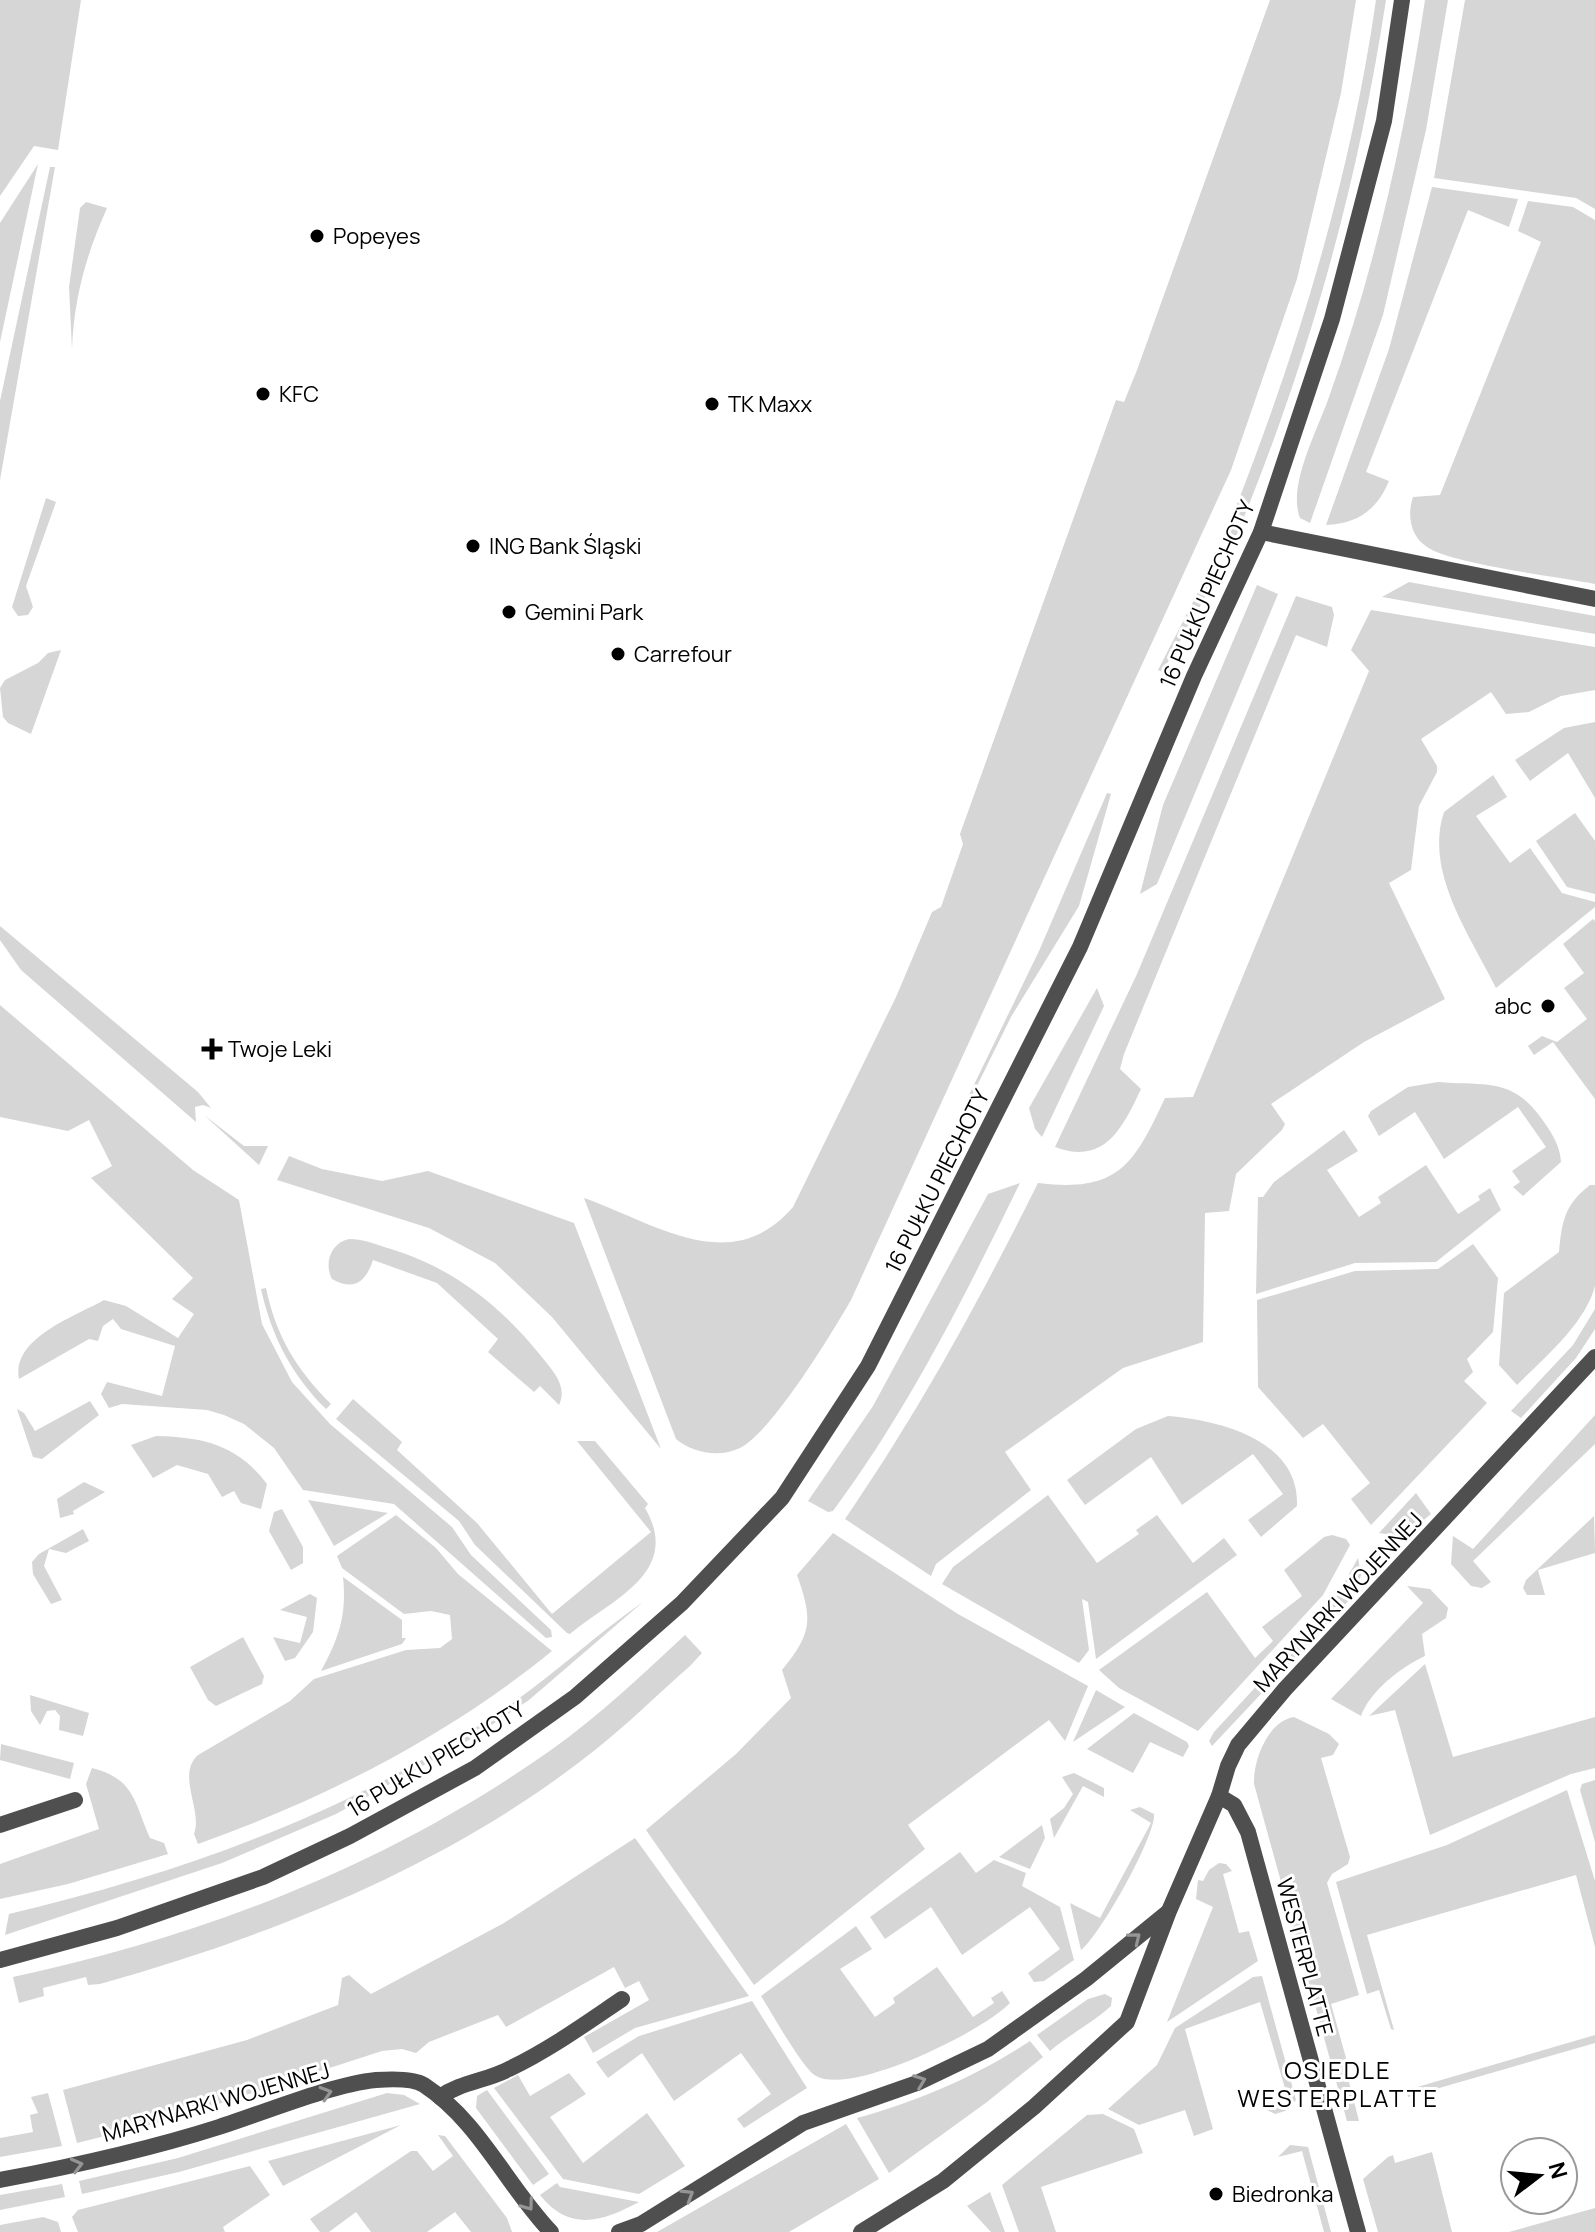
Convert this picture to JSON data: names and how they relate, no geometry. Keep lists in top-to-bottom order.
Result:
{
  "streets": {
    "street": ["16 PUŁKU PIECHOTY", "MARYNARKI WOJENNEJ", "WESTERPLATTE"]
  },
  "crossings": [
    ["MARYNARKI WOJENNEJ", "WESTERPLATTE"]
  ],
  "one_way": ["MARYNARKI WOJENNEJ"],
  "districts": ["OSIEDLE WESTERPLATTE"],
  "places": {
    "other": [
      "Popeyes",
      "KFC",
      "TK Maxx",
      "ING Bank Śląski",
      "Gemini Park",
      "Carrefour",
      "abc",
      "Biedronka"
    ],
    "health": ["Twoje Leki"]
  },
  "north": "right"
}
